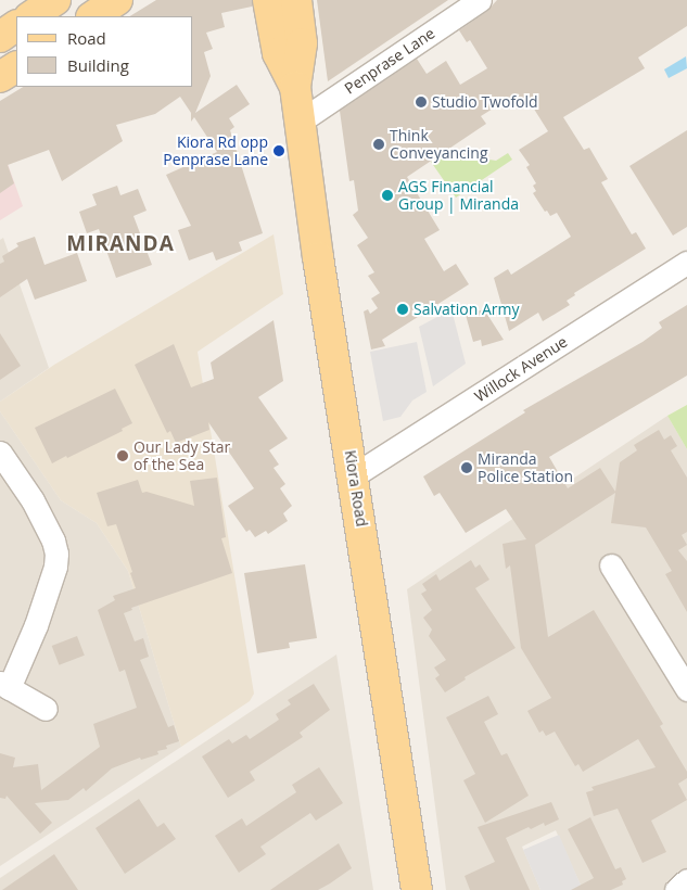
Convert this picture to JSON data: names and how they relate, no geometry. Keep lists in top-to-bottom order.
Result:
{
  "streets": {
    "main road": ["Kiora Road"],
    "street": ["Penprase Lane", "Willock Avenue"]
  },
  "crossings": [
    ["Penprase Lane", "Kiora Road"],
    ["Willock Avenue", "Kiora Road"]
  ],
  "districts": ["MIRANDA"],
  "places": [
    "Studio Twofold",
    "Think Conveyancing",
    "Kiora Rd opp Penprase Lane",
    "AGS Financial Group | Miranda",
    "Salvation Army",
    "Our Lady Star of the Sea",
    "Miranda Police Station"
  ],
  "legend": ["Road", "Building"]
}
